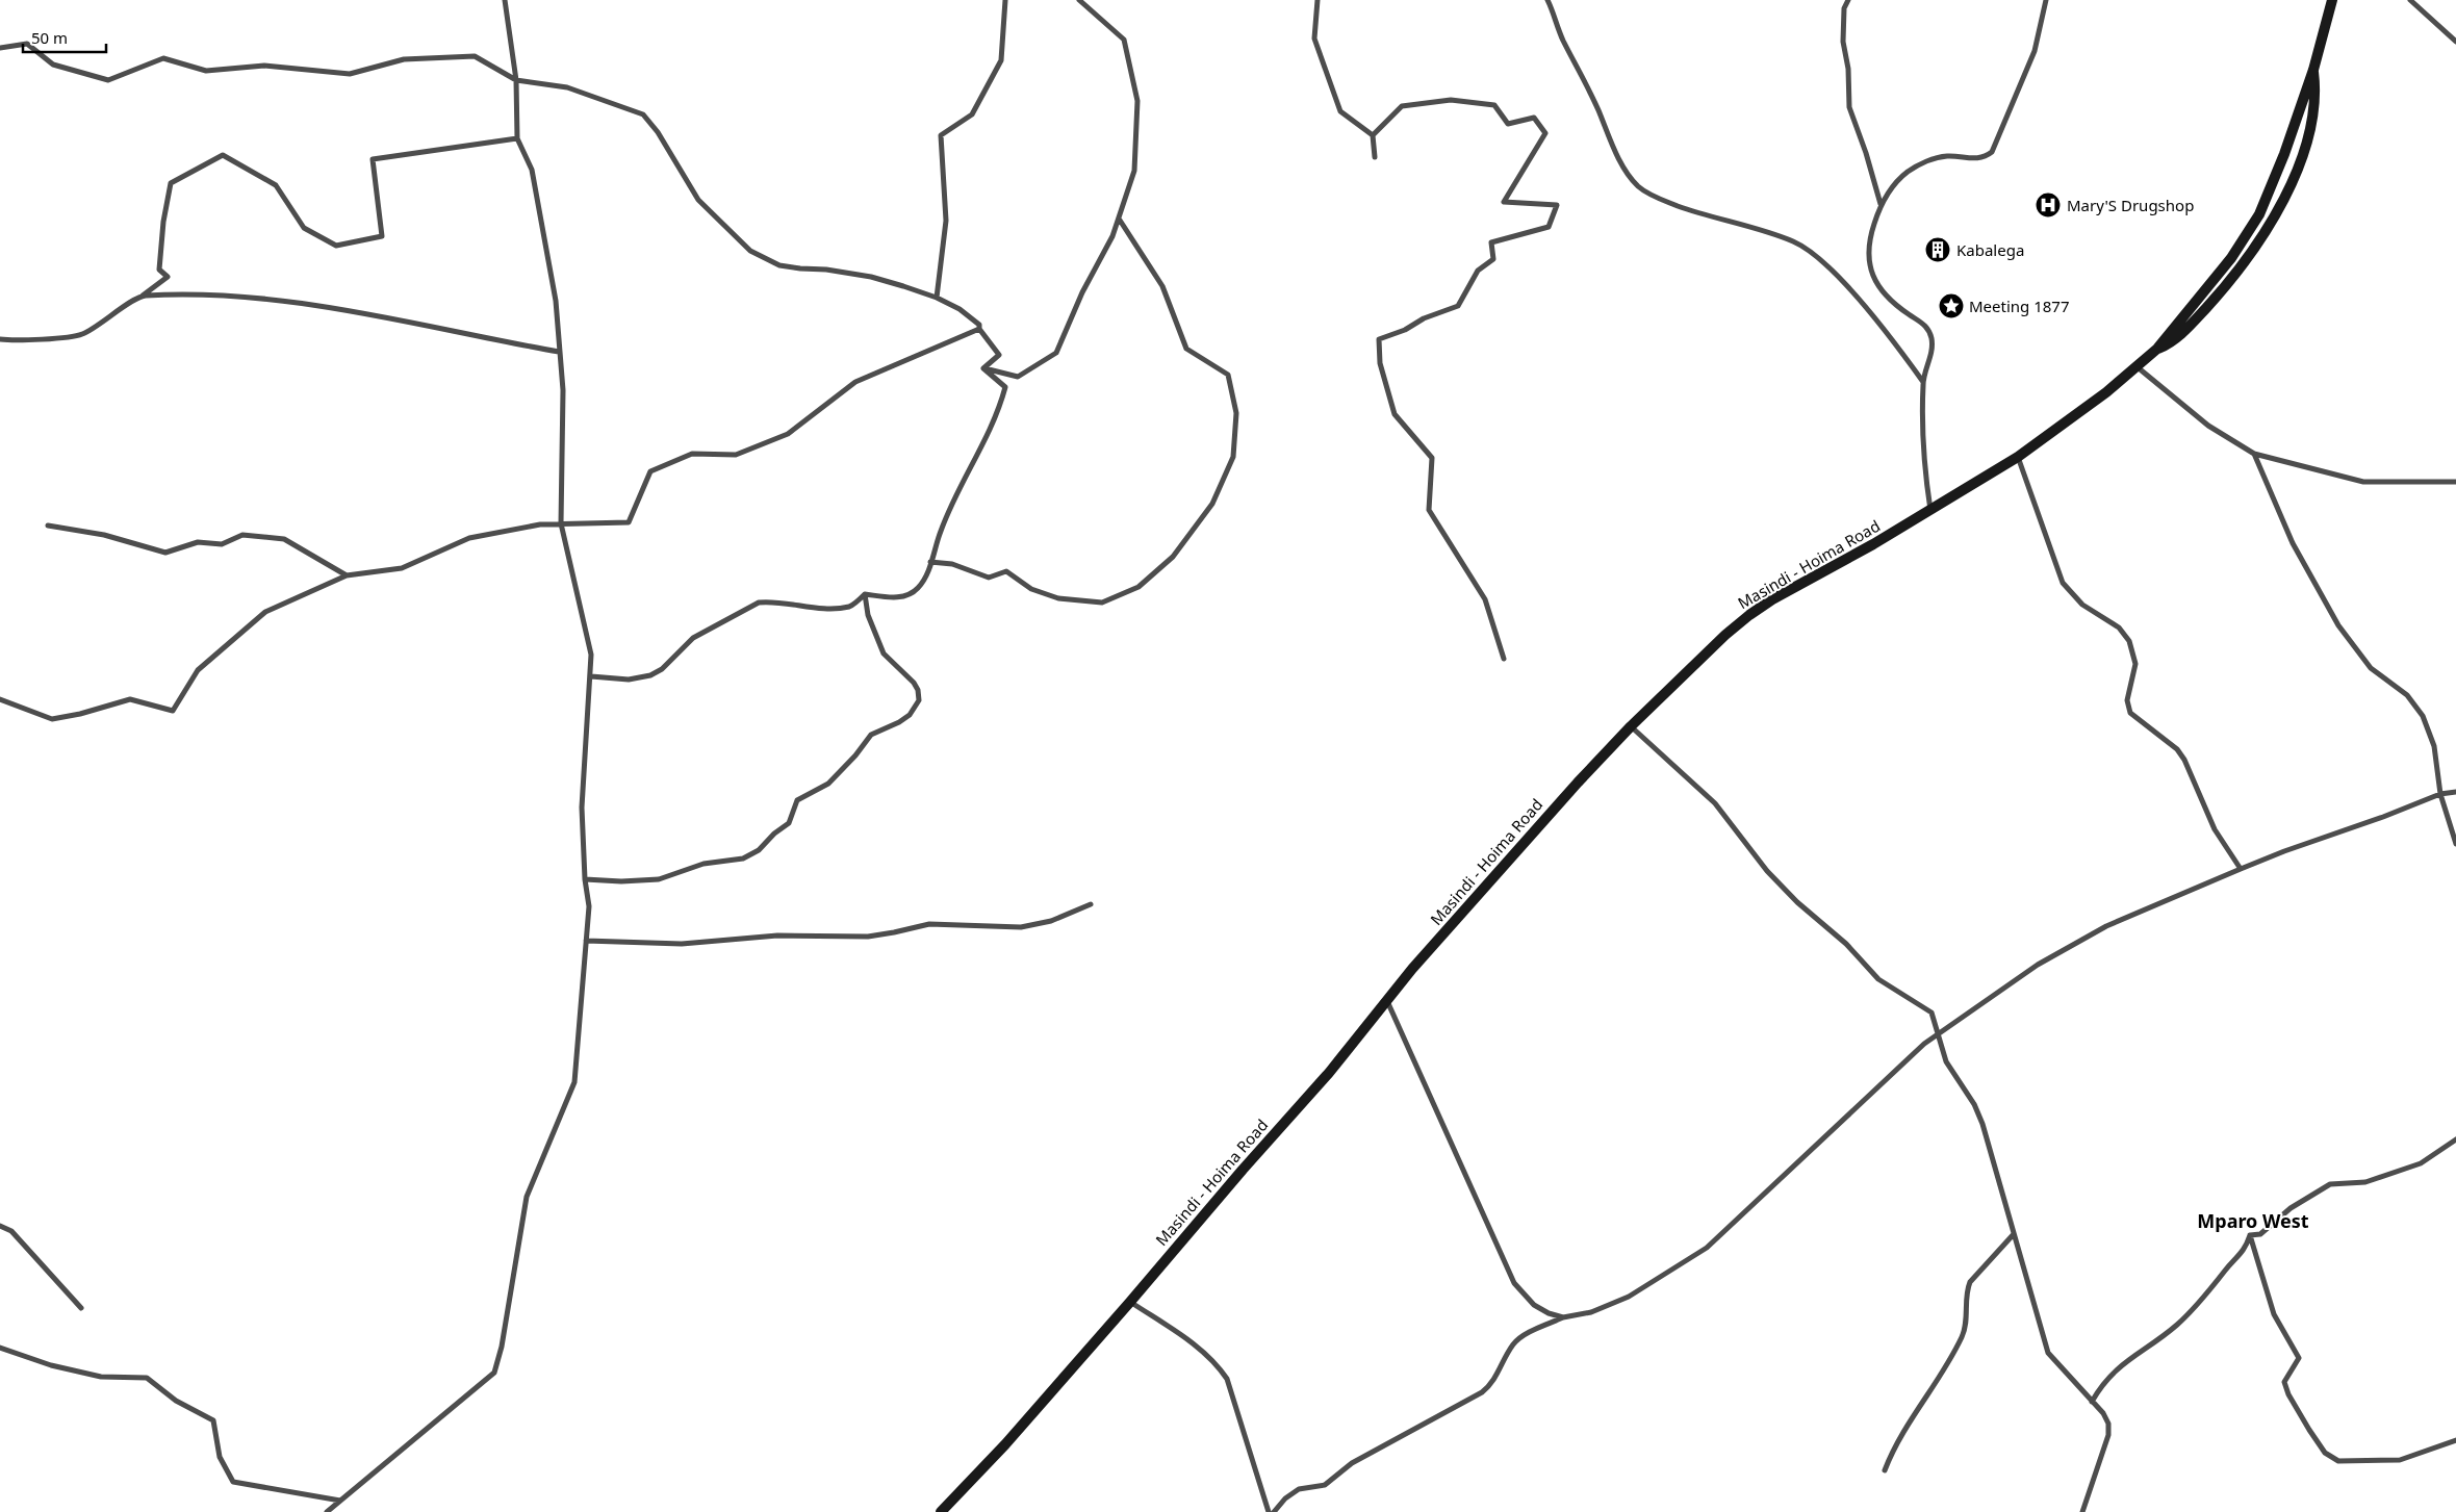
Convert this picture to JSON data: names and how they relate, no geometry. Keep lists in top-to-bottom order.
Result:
{
  "streets": {
    "main road": ["Masindi - Hoima Road"]
  },
  "districts": ["Mparo West"],
  "places": {
    "hospital": ["Mary'S Drugshop"],
    "building": ["Kabalega"],
    "place": ["Meeting 1877"]
  },
  "scale_bar": "50 m"
}
